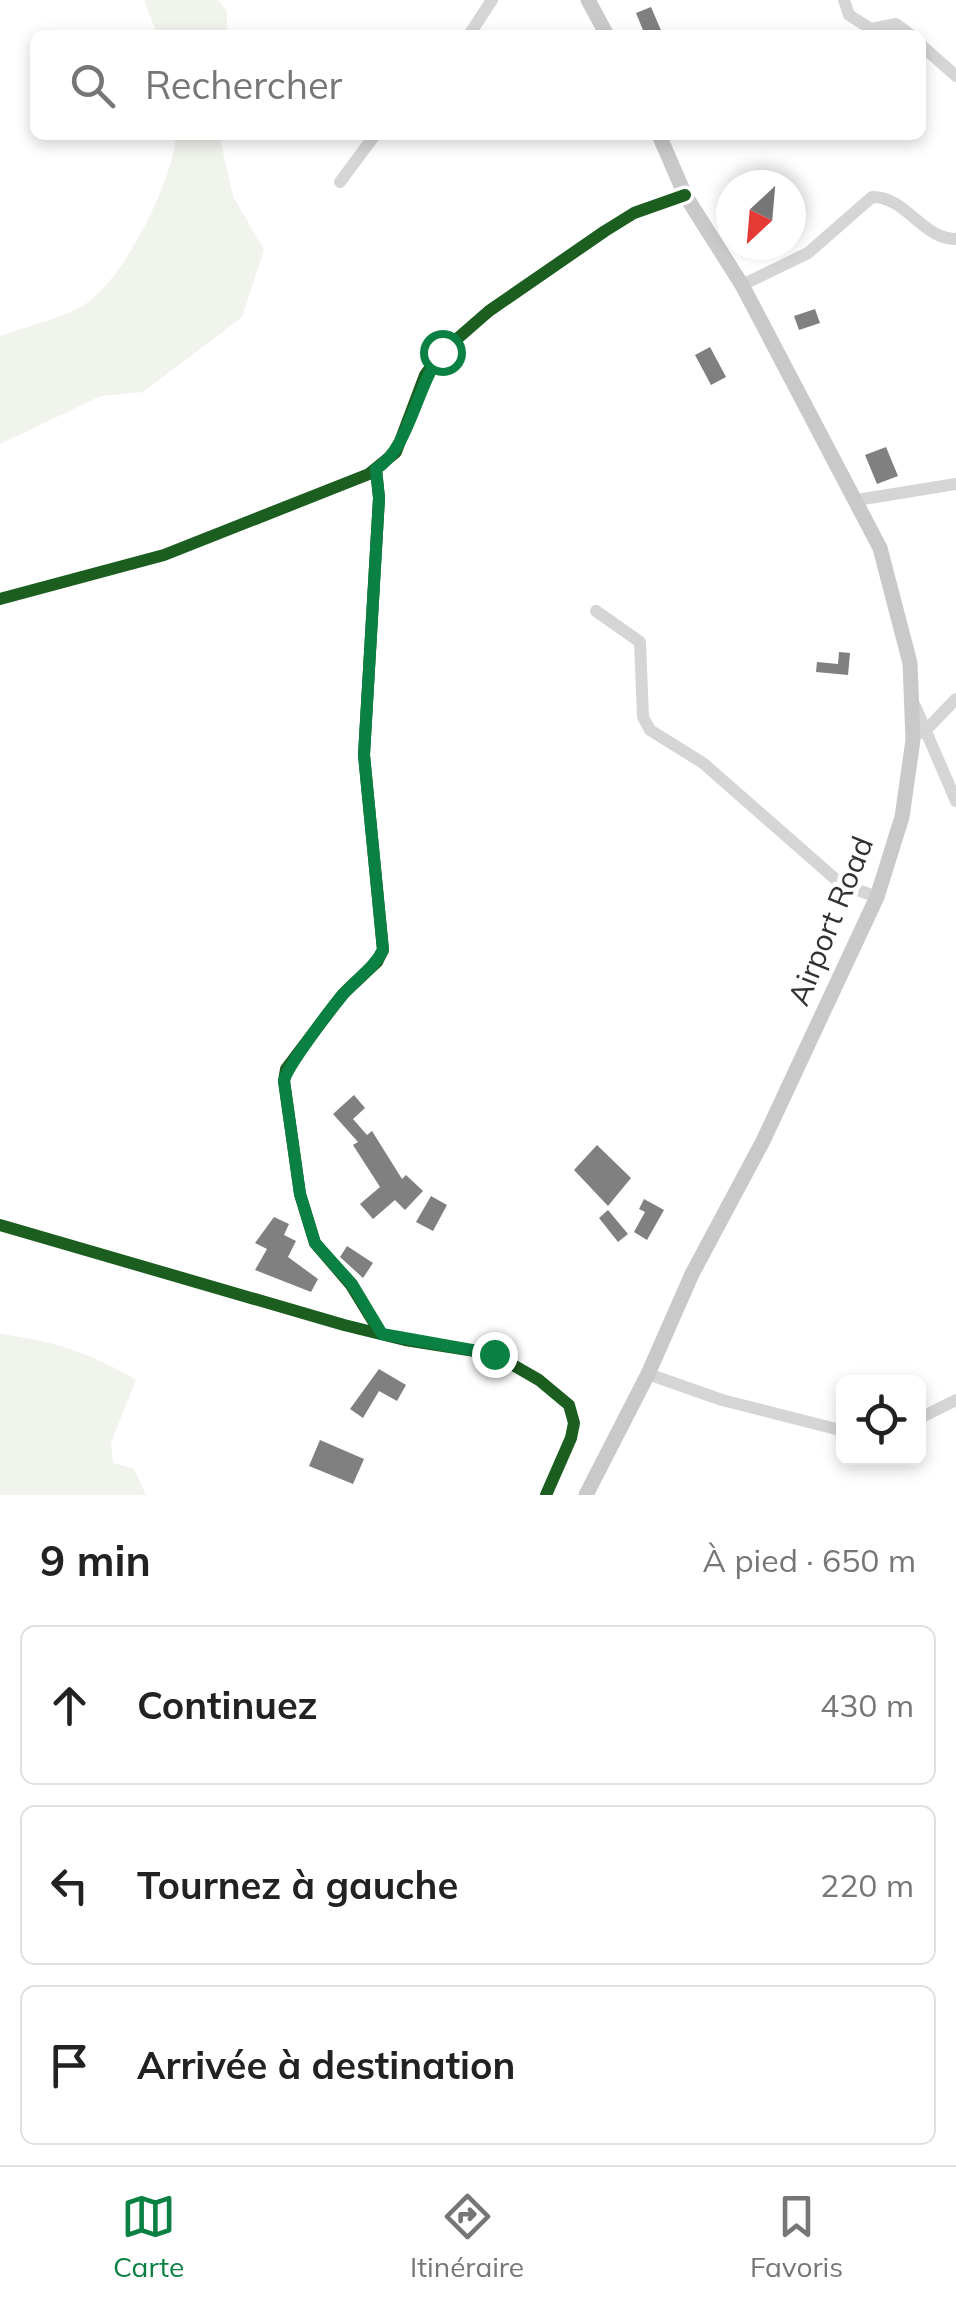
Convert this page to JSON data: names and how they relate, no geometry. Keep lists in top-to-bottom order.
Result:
{
  "streets": {
    "main road": ["Airport Road"]
  },
  "north": "bottom left",
  "page": {
    "search": "Rechercher",
    "heading": ["9 min", "À pied · 650 m"],
    "list": [
      ["Continuez", "430 m"],
      ["Tournez à gauche", "220 m"],
      "Arrivée à destination"
    ],
    "nav": ["Carte", "Itinéraire", "Favoris"]
  }
}
